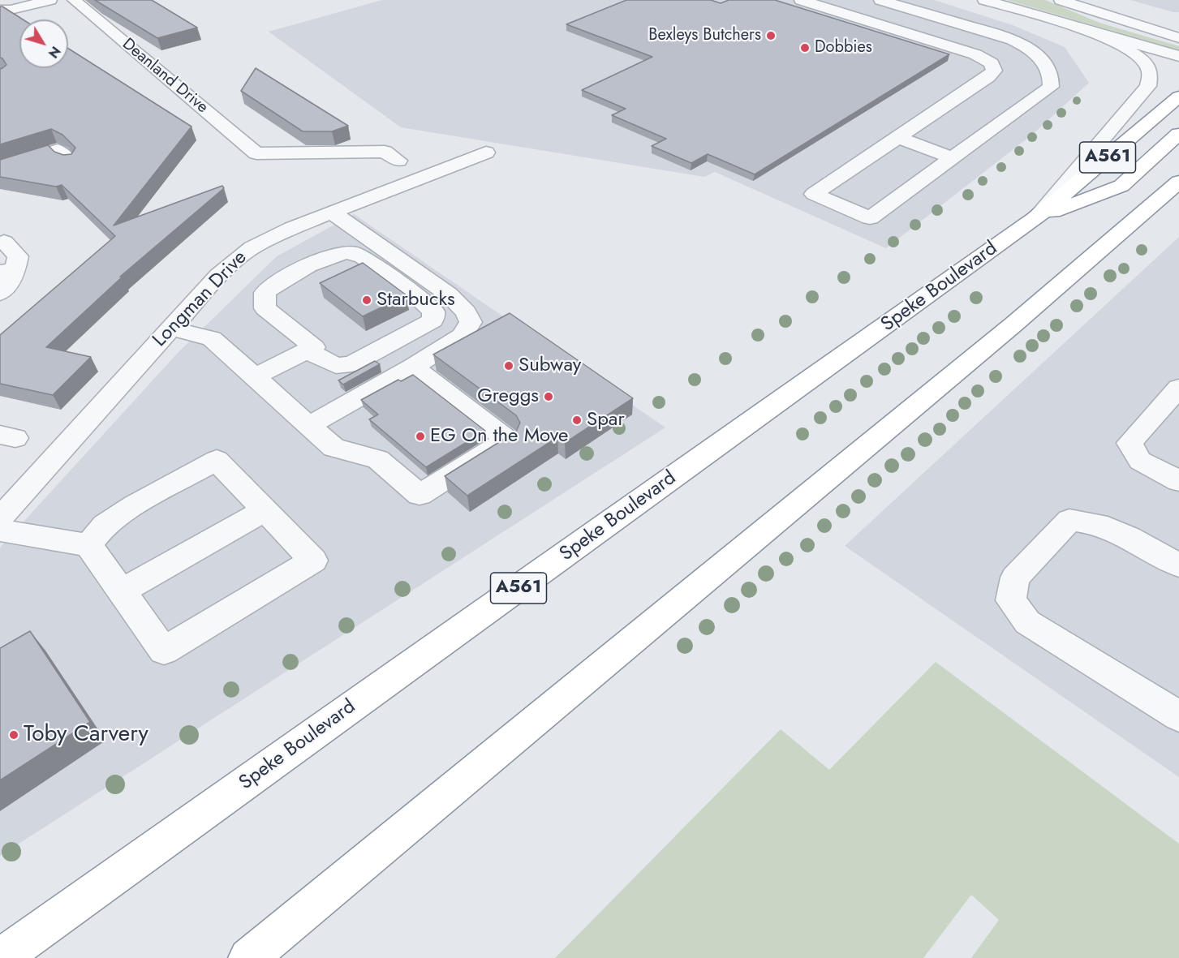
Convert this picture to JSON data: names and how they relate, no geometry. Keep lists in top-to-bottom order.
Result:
{
  "streets": {
    "highway": ["A561", "Speke Boulevard"],
    "street": ["Deanland Drive", "Longman Drive"]
  },
  "places": [
    "Bexleys Butchers",
    "Dobbies",
    "Starbucks",
    "Subway",
    "Greggs",
    "Spar",
    "EG On the Move",
    "Toby Carvery"
  ],
  "north": "bottom right"
}
